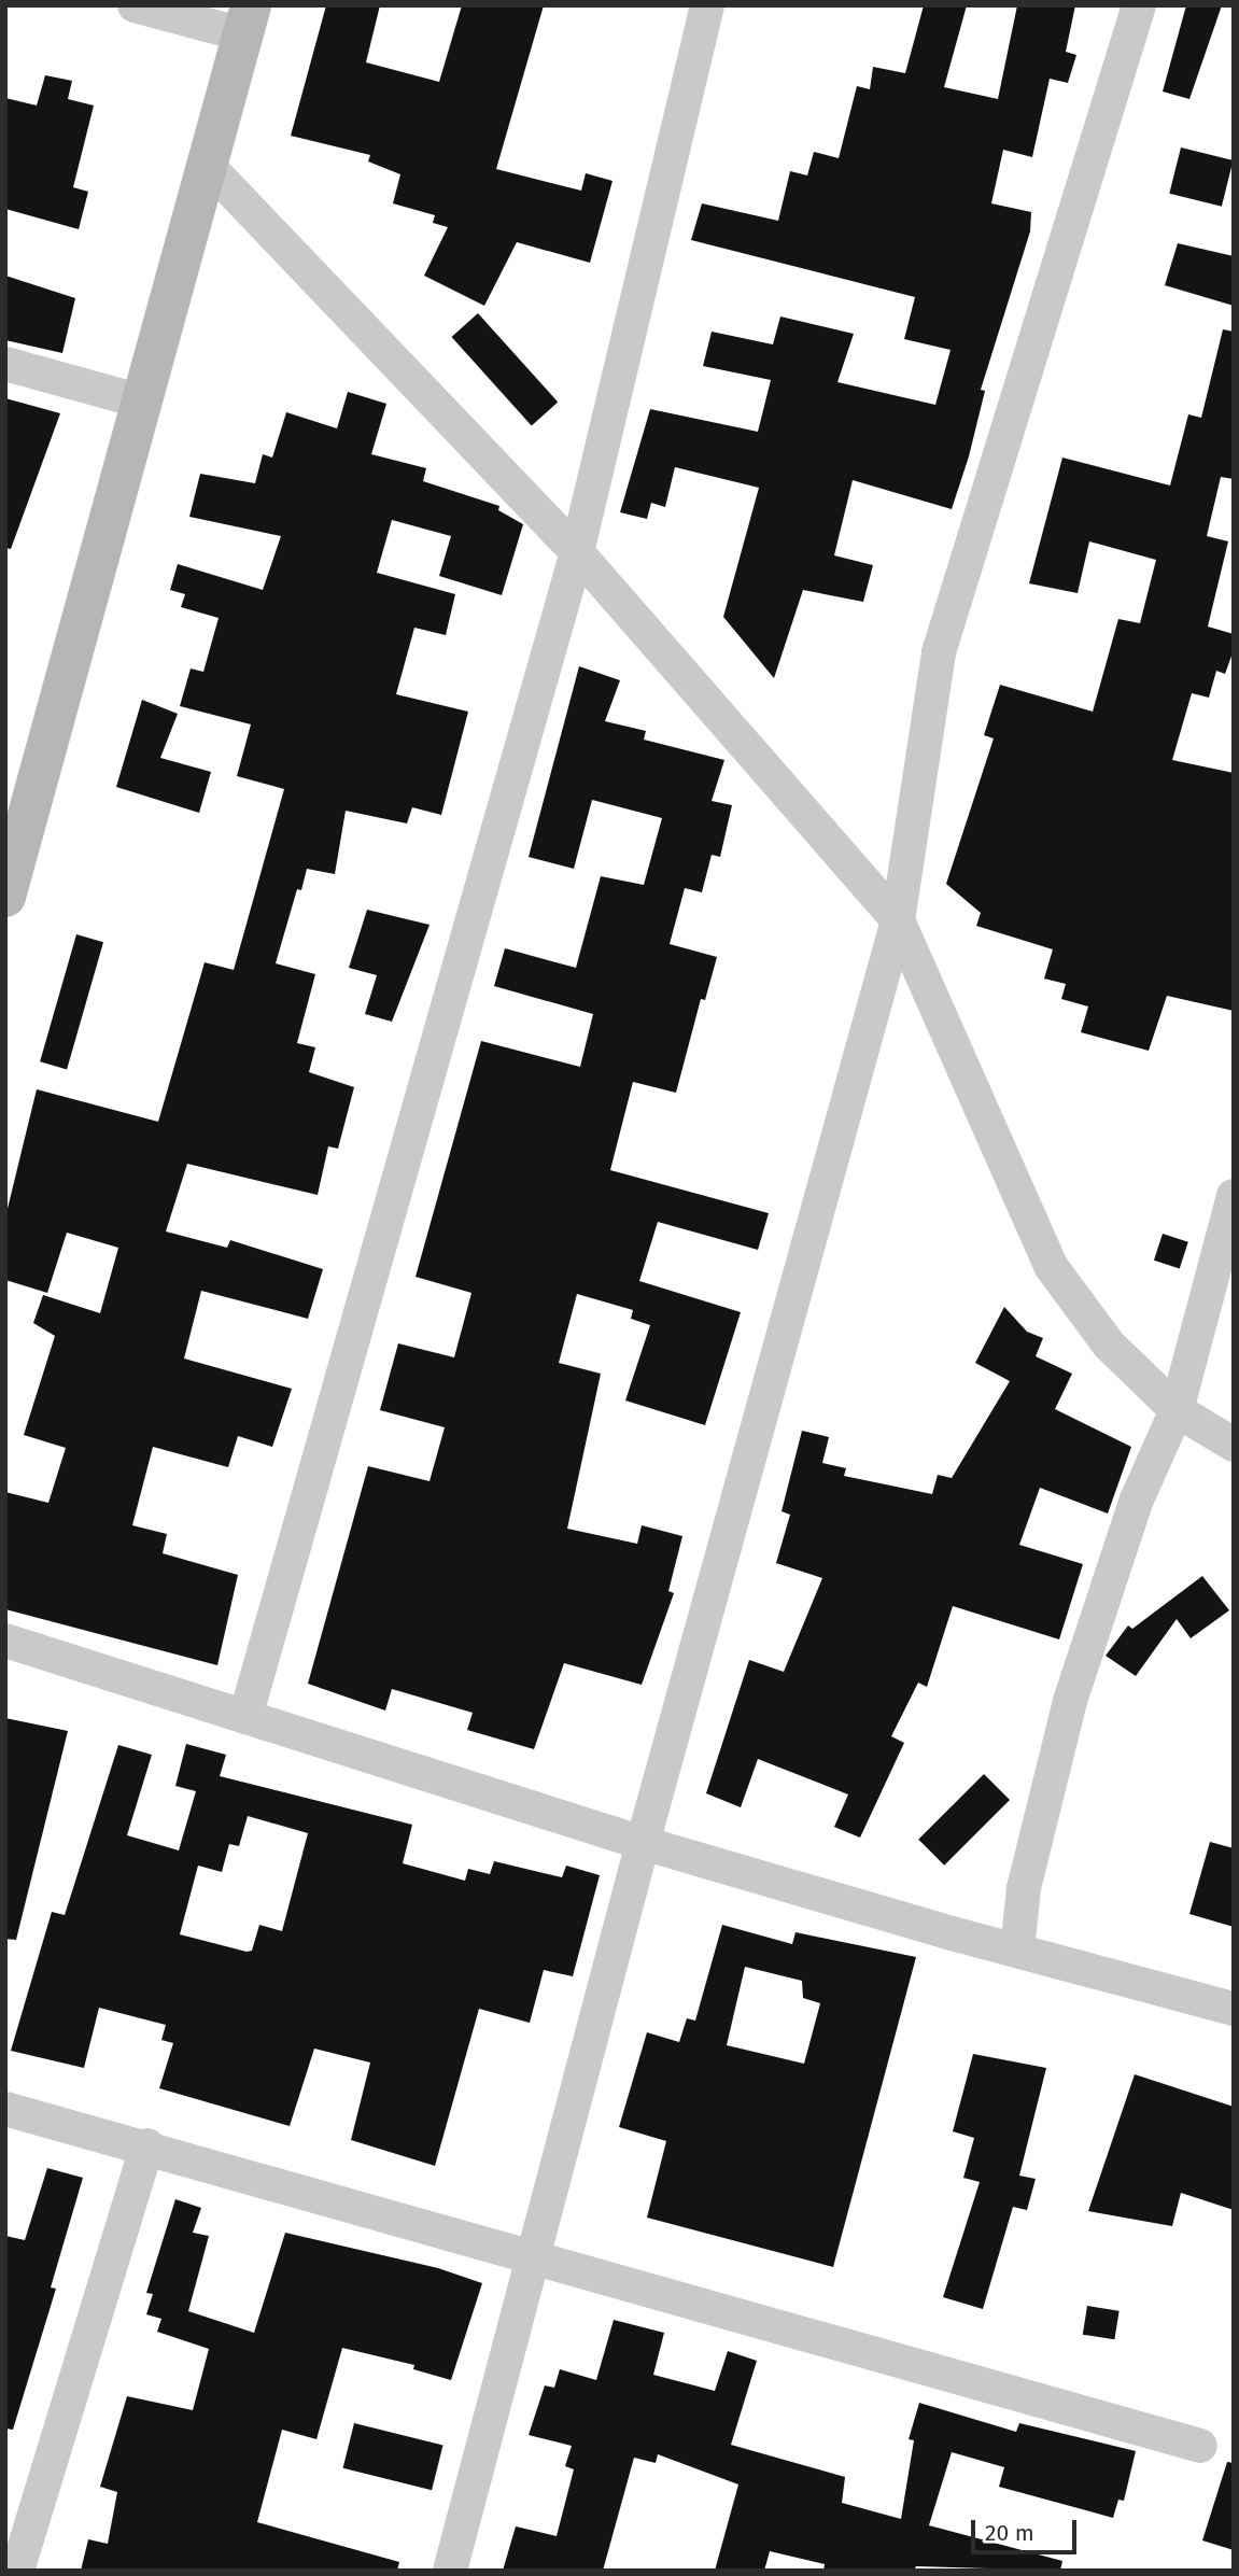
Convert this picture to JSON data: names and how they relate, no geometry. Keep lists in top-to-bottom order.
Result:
{
  "scale_bar": "20 m"
}
